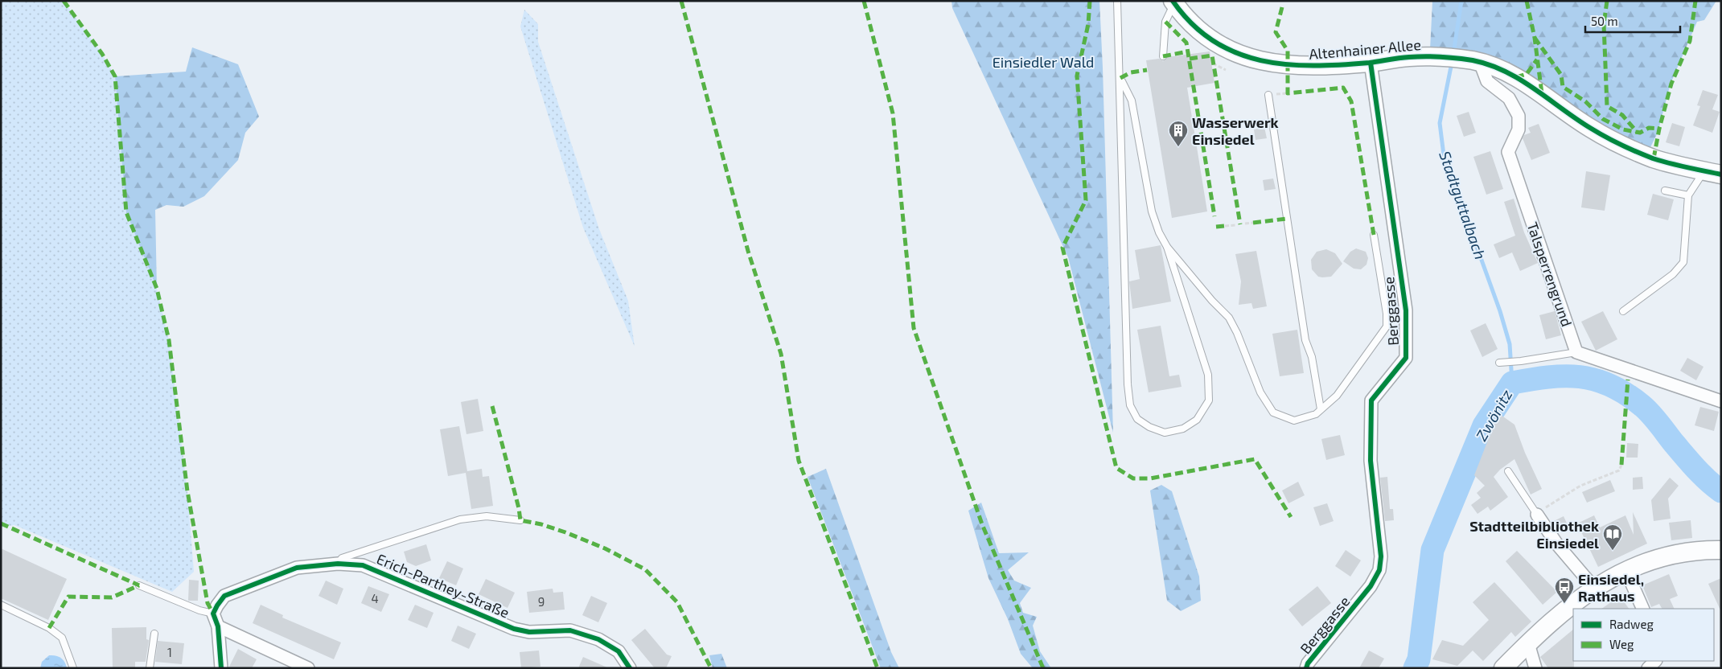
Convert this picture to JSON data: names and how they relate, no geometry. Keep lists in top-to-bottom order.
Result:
{
  "streets": {
    "street": [
      "Altenhainer Allee",
      "Talsperrengrund",
      "Berggasse",
      "Erich-Parthey-Straße"
    ]
  },
  "crossings": [
    ["Altenhainer Allee", "Talsperrengrund"],
    ["Altenhainer Allee", "Berggasse"]
  ],
  "water": ["Stadtguttalbach", "Zwönitz"],
  "parks": ["Einsiedler Wald"],
  "places": {
    "building": ["Wasserwerk Einsiedel"],
    "library": ["Stadtteilbibliothek Einsiedel"],
    "bus stop": ["Einsiedel, Rathaus"]
  },
  "house_numbers": ["4", "9", "1"],
  "legend": ["Radweg", "Weg"],
  "scale_bar": "50 m"
}
